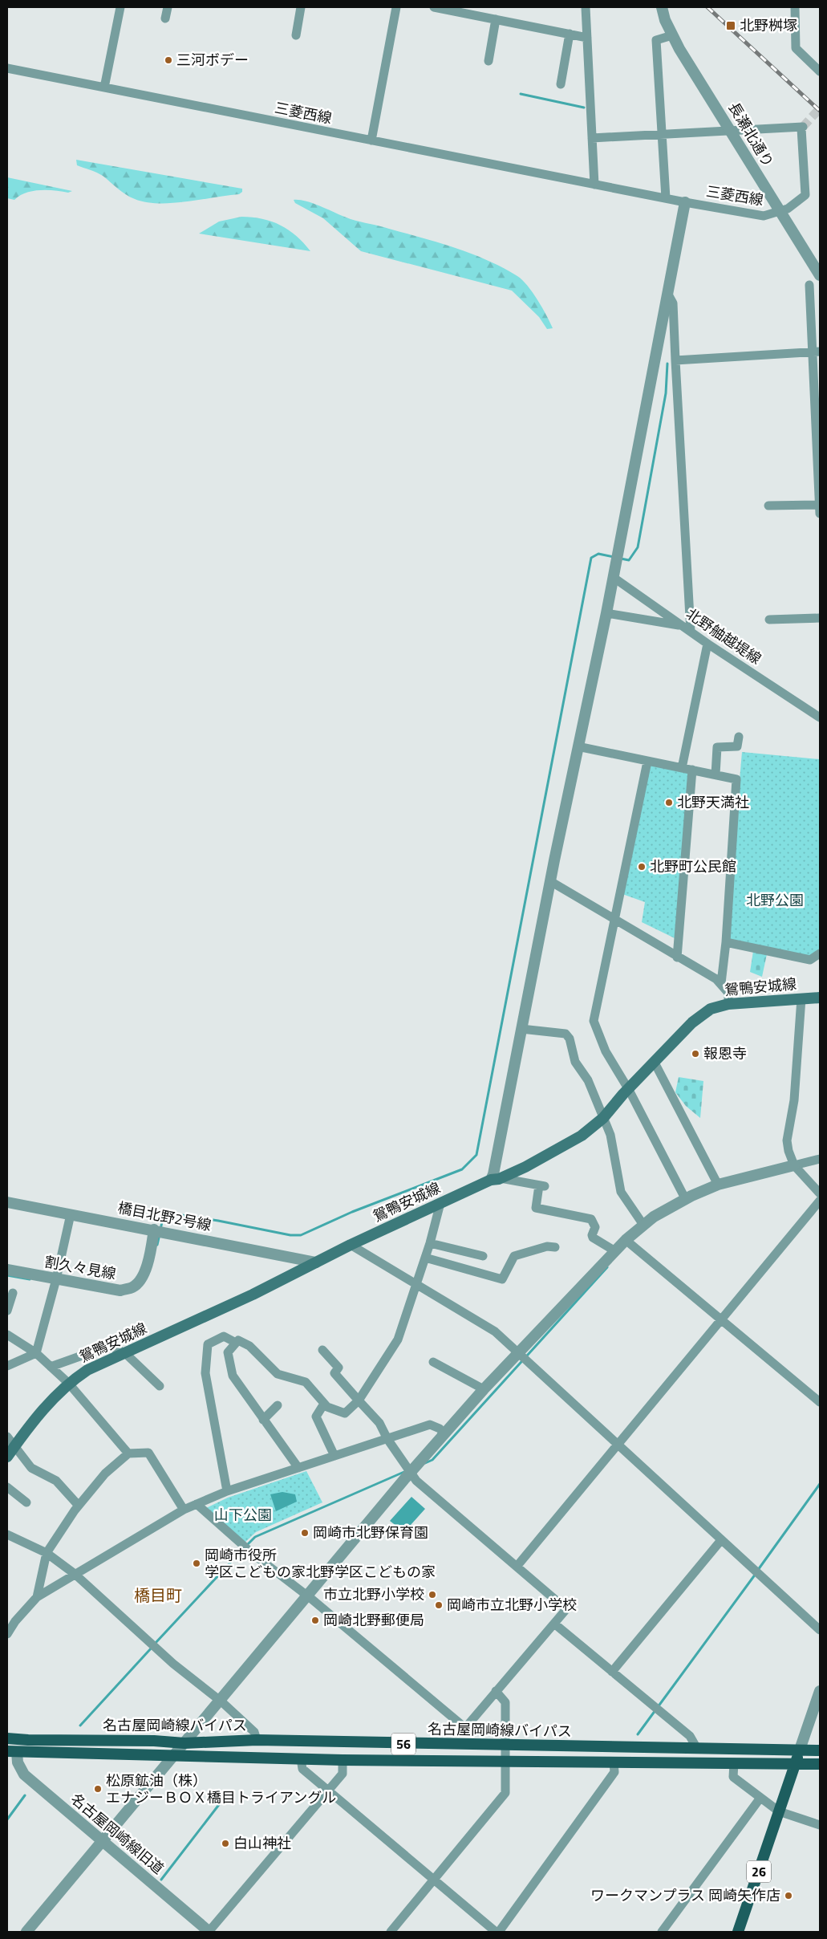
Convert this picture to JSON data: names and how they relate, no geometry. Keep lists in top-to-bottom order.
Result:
{
  "streets": {
    "main road": [
      "鴛鴨安城線",
      "名古屋岡崎線バイパス",
      "56",
      "26"
    ],
    "street": [
      "三菱西線",
      "長瀬北通り",
      "北野舳越堤線",
      "橋目北野2号線",
      "割久々見線",
      "名古屋岡崎線旧道"
    ]
  },
  "crossings": [
    ["三菱西線", "長瀬北通り"],
    ["鴛鴨安城線", "橋目北野2号線"],
    ["橋目北野2号線", "割久々見線"],
    ["名古屋岡崎線バイパス", "名古屋岡崎線旧道"],
    ["名古屋岡崎線バイパス", "26"]
  ],
  "districts": ["橋目町"],
  "parks": ["北野公園", "山下公園"],
  "places": {
    "transit": ["北野桝塚"],
    "other": [
      "三河ボデー",
      "北野天満社",
      "北野町公民館",
      "報恩寺",
      "岡崎市北野保育園",
      "岡崎市役所 学区こどもの家北野学区こどもの家",
      "市立北野小学校",
      "岡崎市立北野小学校",
      "岡崎北野郵便局",
      "松原鉱油（株） エナジーＢＯＸ橋目トライアングル",
      "白山神社",
      "ワークマンプラス 岡崎矢作店"
    ]
  }
}
